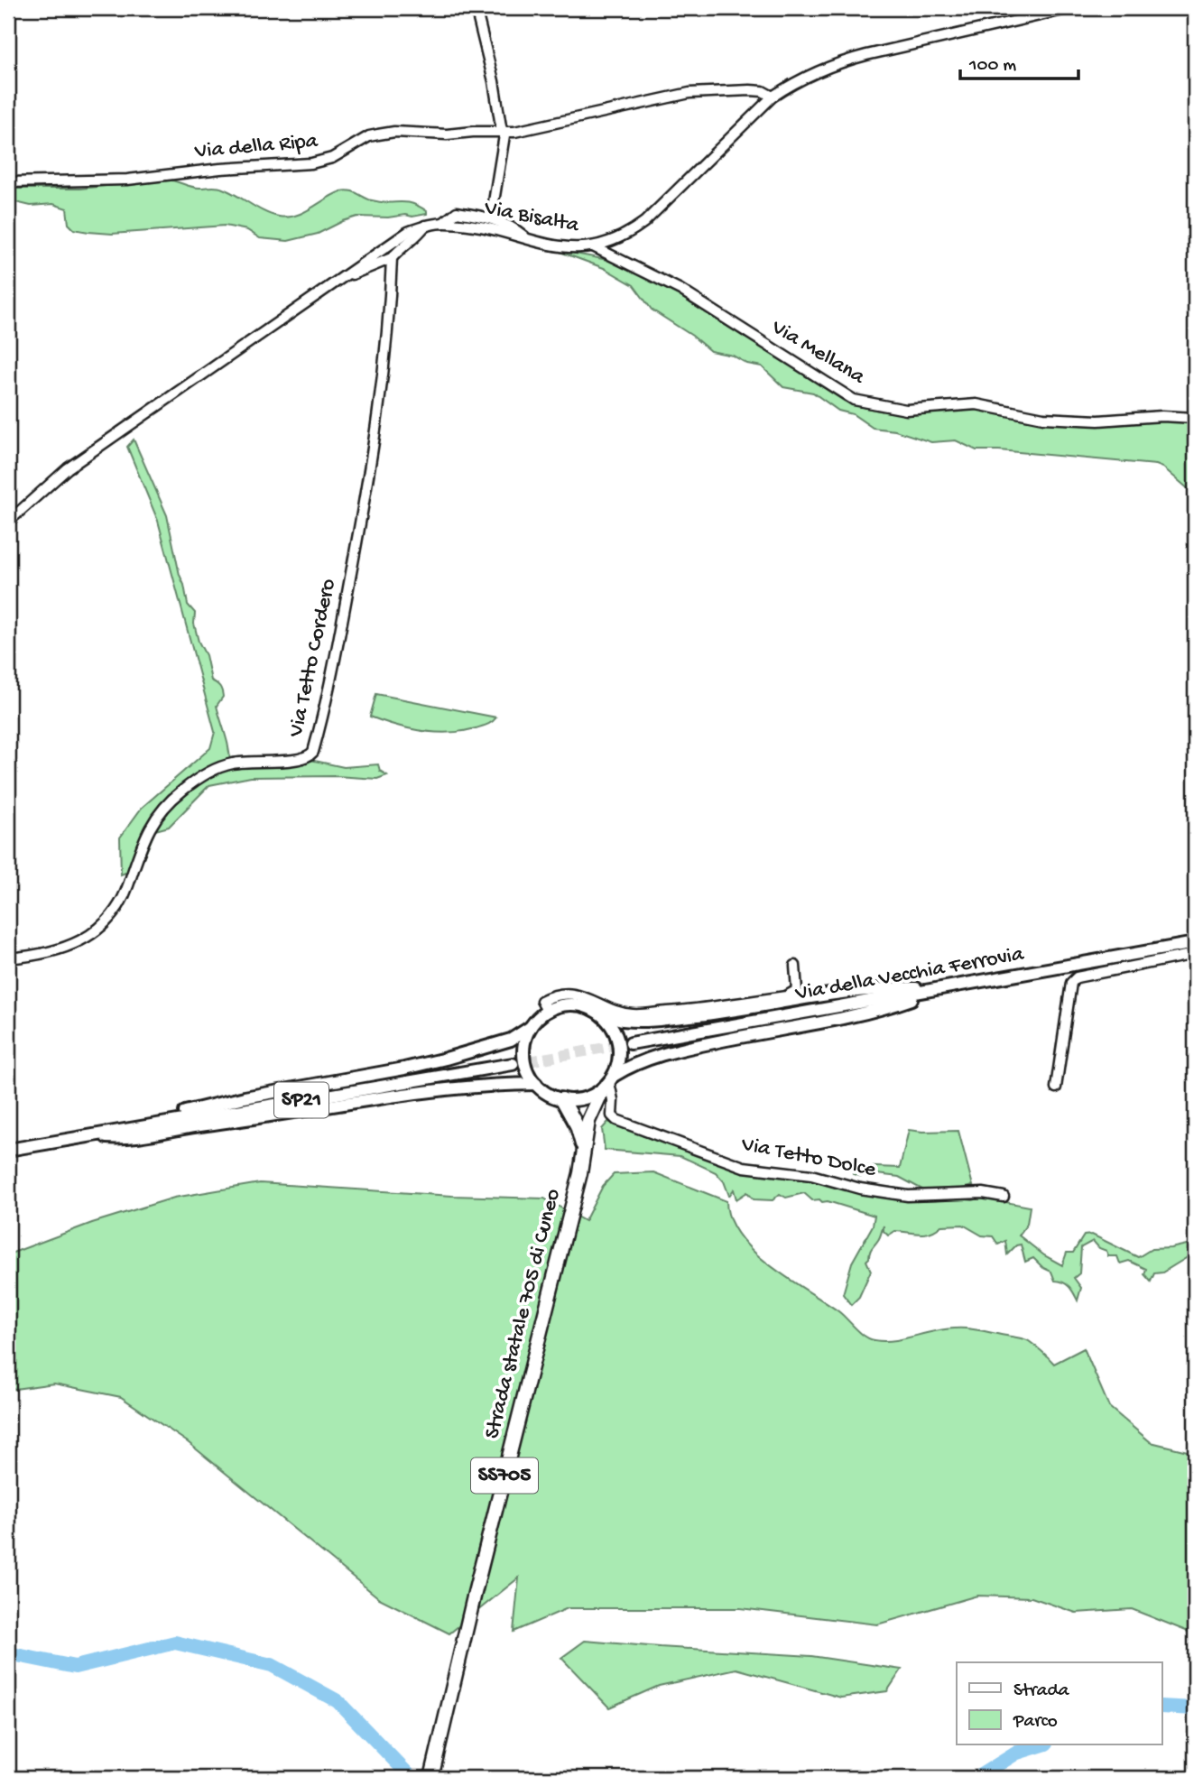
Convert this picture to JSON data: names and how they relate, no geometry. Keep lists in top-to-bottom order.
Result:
{
  "streets": {
    "highway": ["Strada statale 705 di Cuneo", "SS705"],
    "main road": ["Via della Vecchia Ferrovia", "SP21"],
    "street": [
      "Via della Ripa",
      "Via Bisalta",
      "Via Mellana",
      "Via Tetto Cordero",
      "Via Tetto Dolce"
    ]
  },
  "crossings": [
    ["Via della Ripa", "Via Bisalta"],
    ["Via Bisalta", "Via Mellana"],
    ["Via Tetto Dolce", "SS705"],
    ["Strada statale 705 di Cuneo", "SS705"]
  ],
  "legend": ["Strada", "Parco"],
  "scale_bar": "100 m"
}
